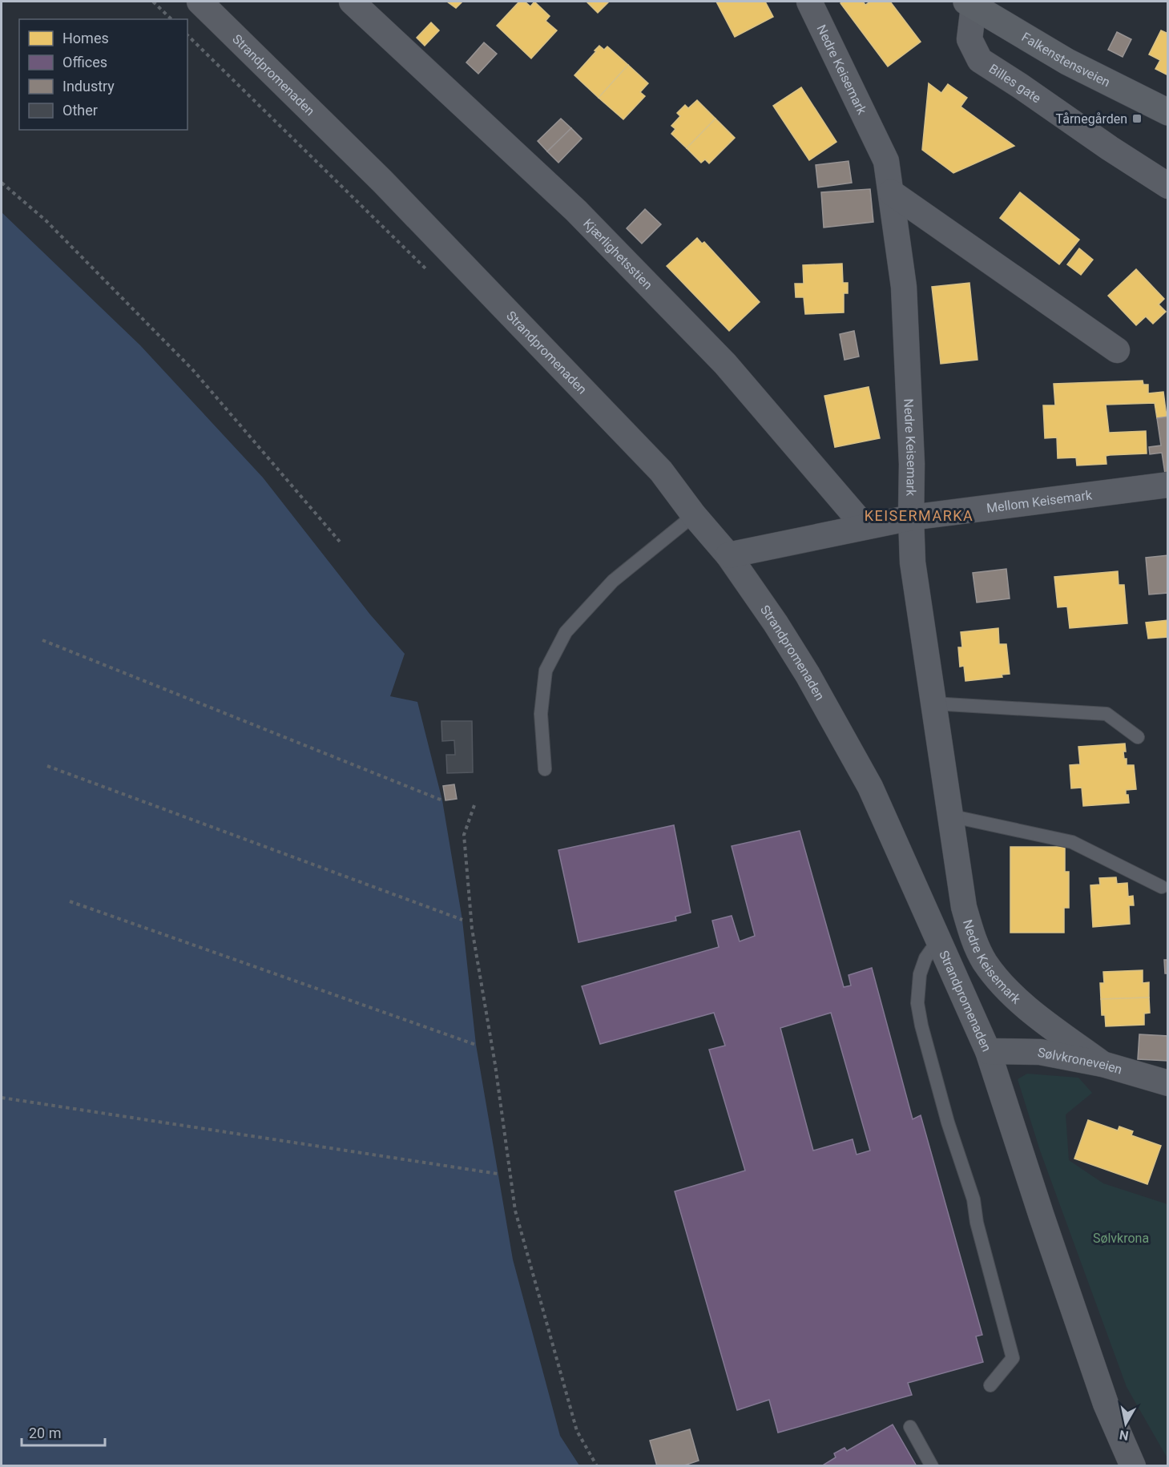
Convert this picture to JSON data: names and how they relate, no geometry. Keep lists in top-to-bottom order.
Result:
{
  "streets": {
    "main road": ["Falkenstensveien"],
    "street": [
      "Nedre Keisemark",
      "Strandpromenaden",
      "Billes gate",
      "Kjærlighetsstien",
      "Mellom Keisemark",
      "Sølvkroneveien"
    ]
  },
  "crossings": [
    ["Falkenstensveien", "Billes gate"],
    ["Nedre Keisemark", "Mellom Keisemark"],
    ["Nedre Keisemark", "Sølvkroneveien"],
    ["Strandpromenaden", "Mellom Keisemark"],
    ["Strandpromenaden", "Sølvkroneveien"],
    ["Kjærlighetsstien", "Mellom Keisemark"]
  ],
  "districts": ["KEISERMARKA"],
  "parks": ["Sølvkrona"],
  "places": {
    "transit": ["Tårnegården"]
  },
  "legend": [
    "Homes",
    "Offices",
    "Industry",
    "Other"
  ],
  "scale_bar": "20 m",
  "north": "bottom"
}
